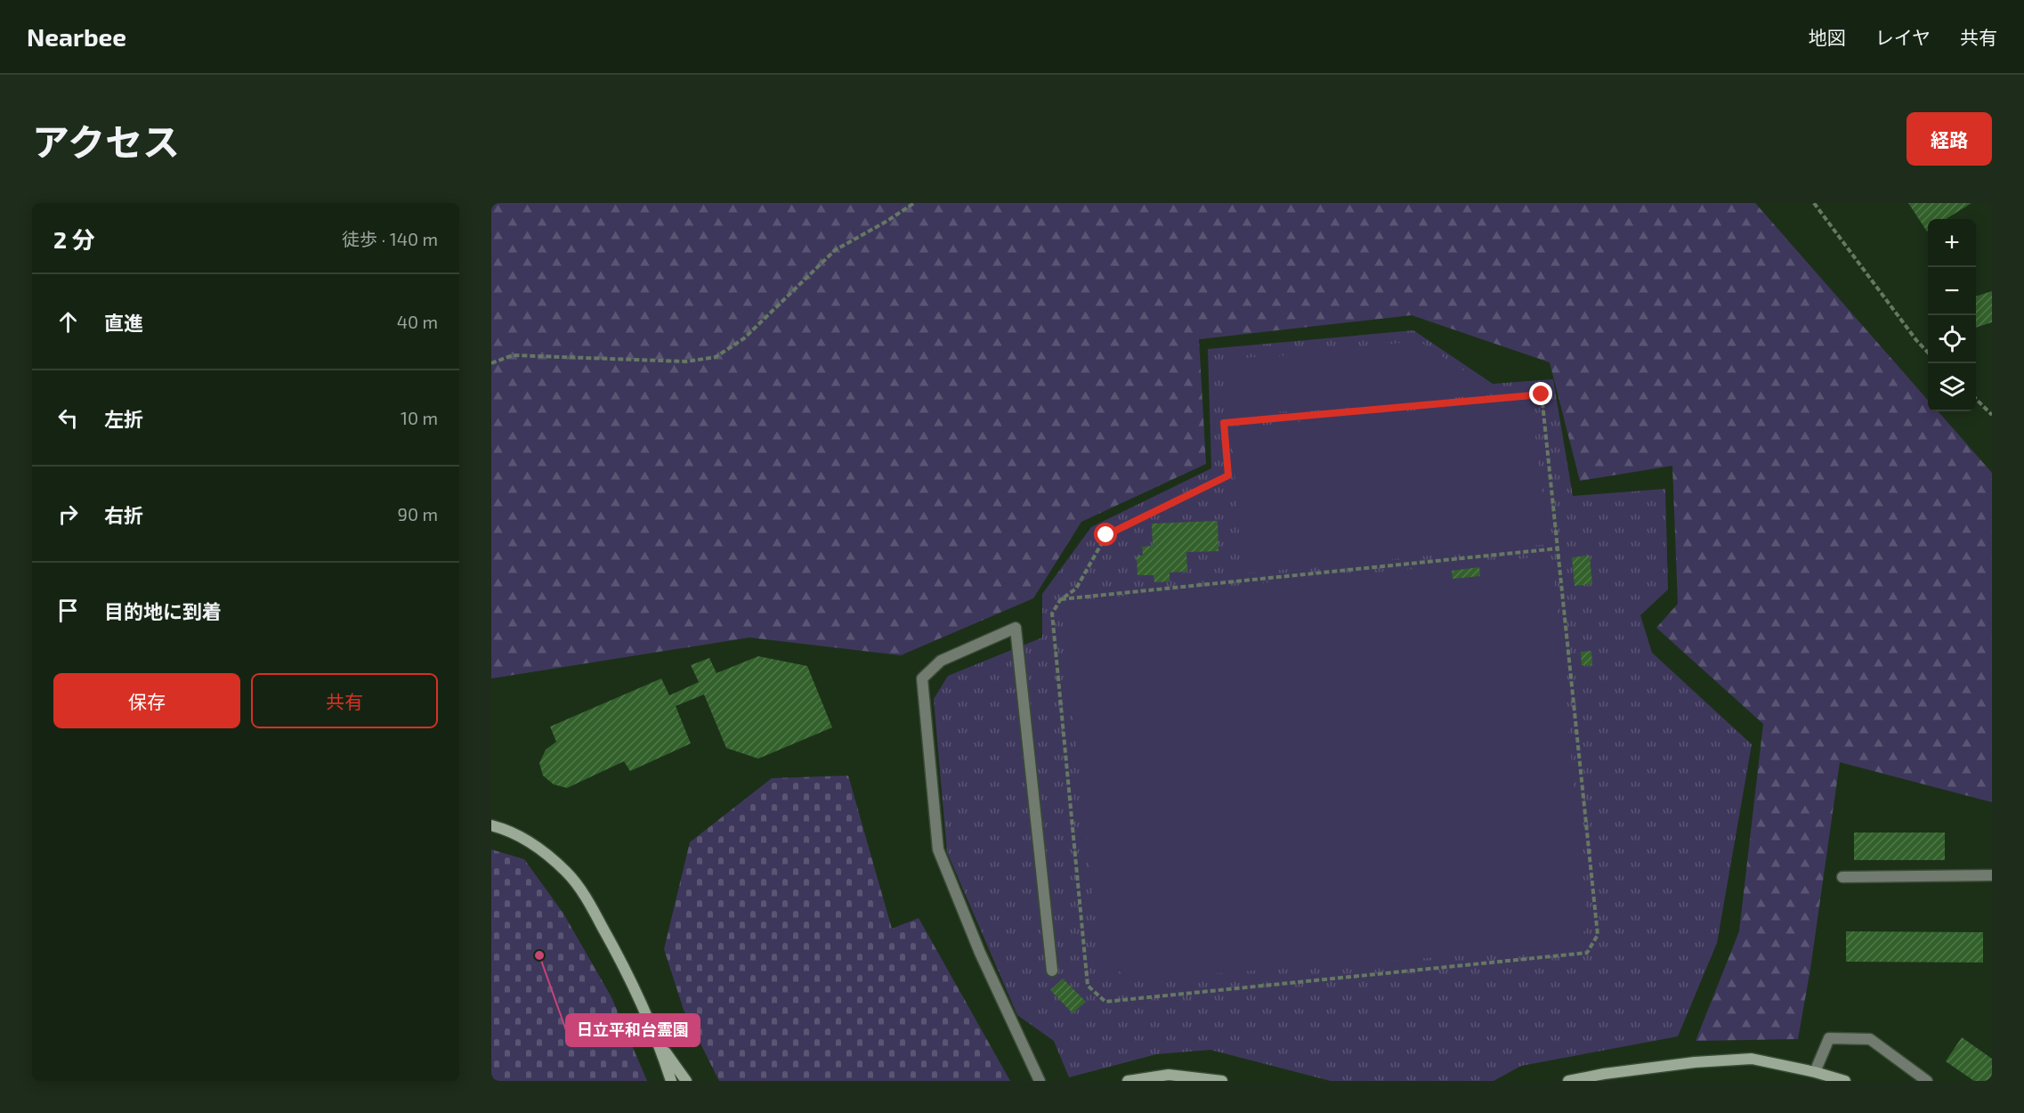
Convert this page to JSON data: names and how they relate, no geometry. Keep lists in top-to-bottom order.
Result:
{
  "places": ["日立平和台霊園"],
  "page": {
    "header": "Nearbee",
    "nav": ["地図", "レイヤ", "共有"],
    "title": "アクセス",
    "buttons": [
      "経路",
      ["保存", "共有"]
    ],
    "heading": ["2 分", "徒歩 · 140 m"],
    "map_buttons": ["+", "−"],
    "list": [
      ["直進", "40 m"],
      ["左折", "10 m"],
      ["右折", "90 m"],
      "目的地に到着"
    ]
  }
}
